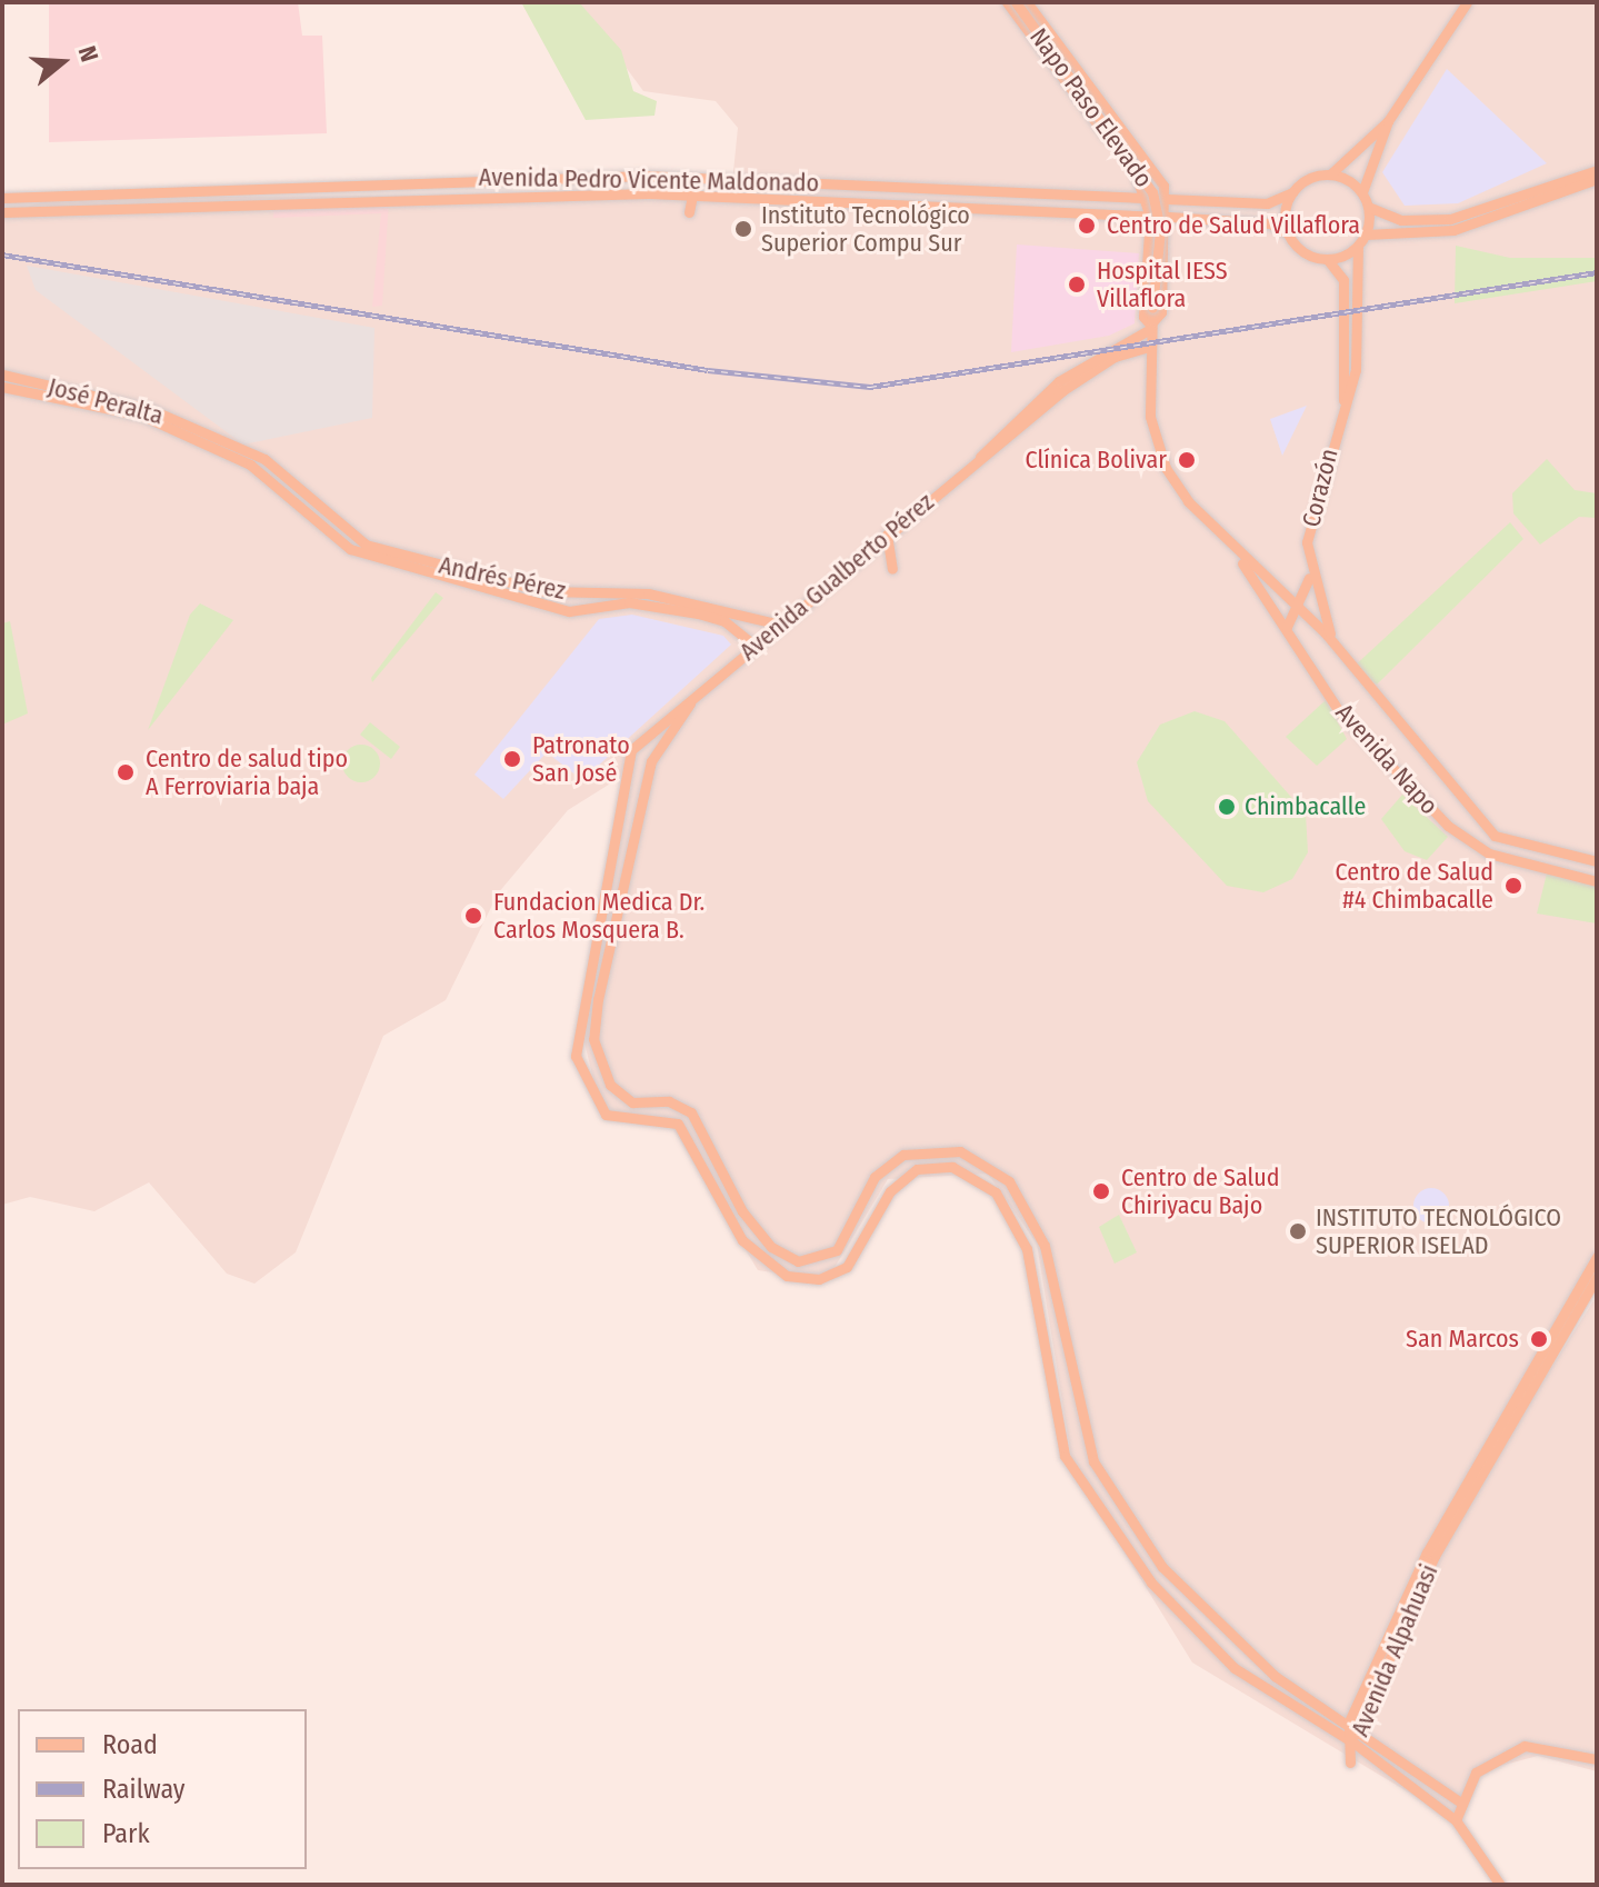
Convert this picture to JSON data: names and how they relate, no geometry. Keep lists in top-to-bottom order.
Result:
{
  "streets": {
    "main road": [
      "Napo Paso Elevado",
      "Avenida Pedro Vicente Maldonado",
      "José Peralta",
      "Corazón",
      "Avenida Gualberto Pérez",
      "Andrés Pérez",
      "Avenida Napo",
      "Avenida Alpahuasi"
    ]
  },
  "crossings": [
    ["Napo Paso Elevado", "Avenida Pedro Vicente Maldonado"],
    ["Napo Paso Elevado", "Avenida Gualberto Pérez"],
    ["Napo Paso Elevado", "Avenida Napo"],
    ["Avenida Pedro Vicente Maldonado", "Corazón"],
    ["Avenida Pedro Vicente Maldonado", "Avenida Napo"],
    ["José Peralta", "Andrés Pérez"],
    ["Corazón", "Avenida Napo"],
    ["Avenida Gualberto Pérez", "Andrés Pérez"],
    ["Avenida Gualberto Pérez", "Avenida Napo"],
    ["Avenida Gualberto Pérez", "Avenida Alpahuasi"]
  ],
  "places": [
    "Centro de Salud Villaflora",
    "Instituto Tecnológico Superior Compu Sur",
    "Hospital IESS Villaflora",
    "Clínica Bolivar",
    "Patronato San José",
    "Centro de salud tipo A Ferroviaria baja",
    "Chimbacalle",
    "Centro de Salud #4 Chimbacalle",
    "Fundacion Medica Dr. Carlos Mosquera B.",
    "Centro de Salud Chiriyacu Bajo",
    "INSTITUTO TECNOLÓGICO SUPERIOR ISELAD",
    "San Marcos"
  ],
  "legend": ["Road", "Railway", "Park"],
  "north": "right"
}
